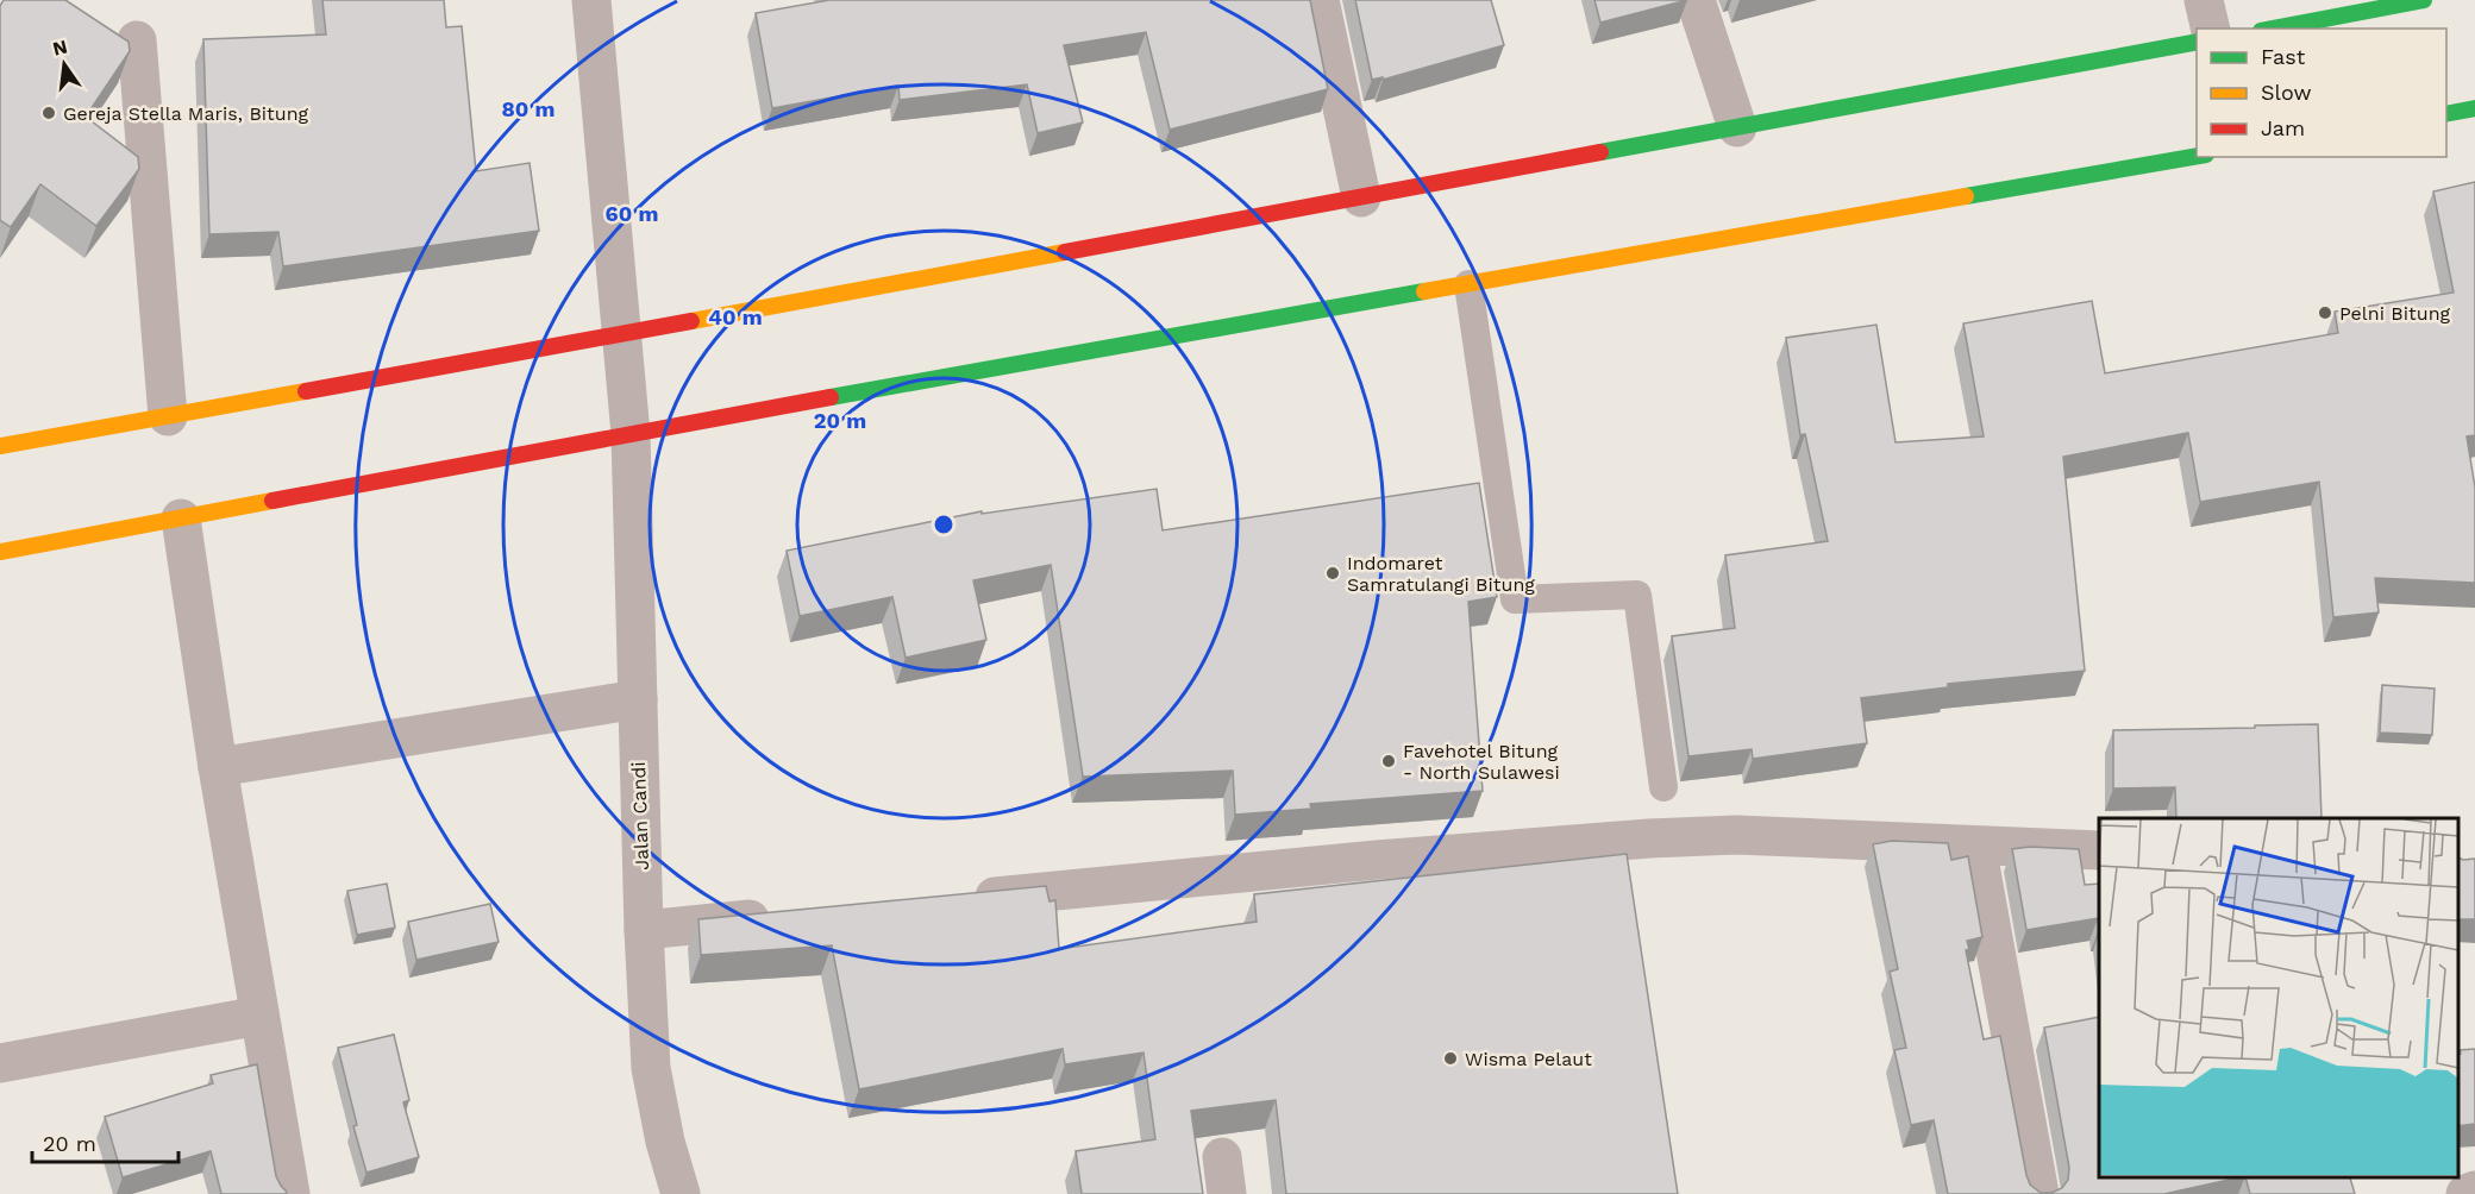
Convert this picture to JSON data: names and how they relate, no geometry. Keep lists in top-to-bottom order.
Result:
{
  "streets": {
    "street": ["Jalan Candi"]
  },
  "places": [
    "Gereja Stella Maris, Bitung",
    "Pelni Bitung",
    "Indomaret Samratulangi Bitung",
    "Favehotel Bitung - North Sulawesi",
    "Wisma Pelaut"
  ],
  "legend": ["Fast", "Slow", "Jam"],
  "scale_bar": "20 m",
  "north": "top",
  "rings": [
    "80 m",
    "60 m",
    "40 m",
    "20 m"
  ]
}
